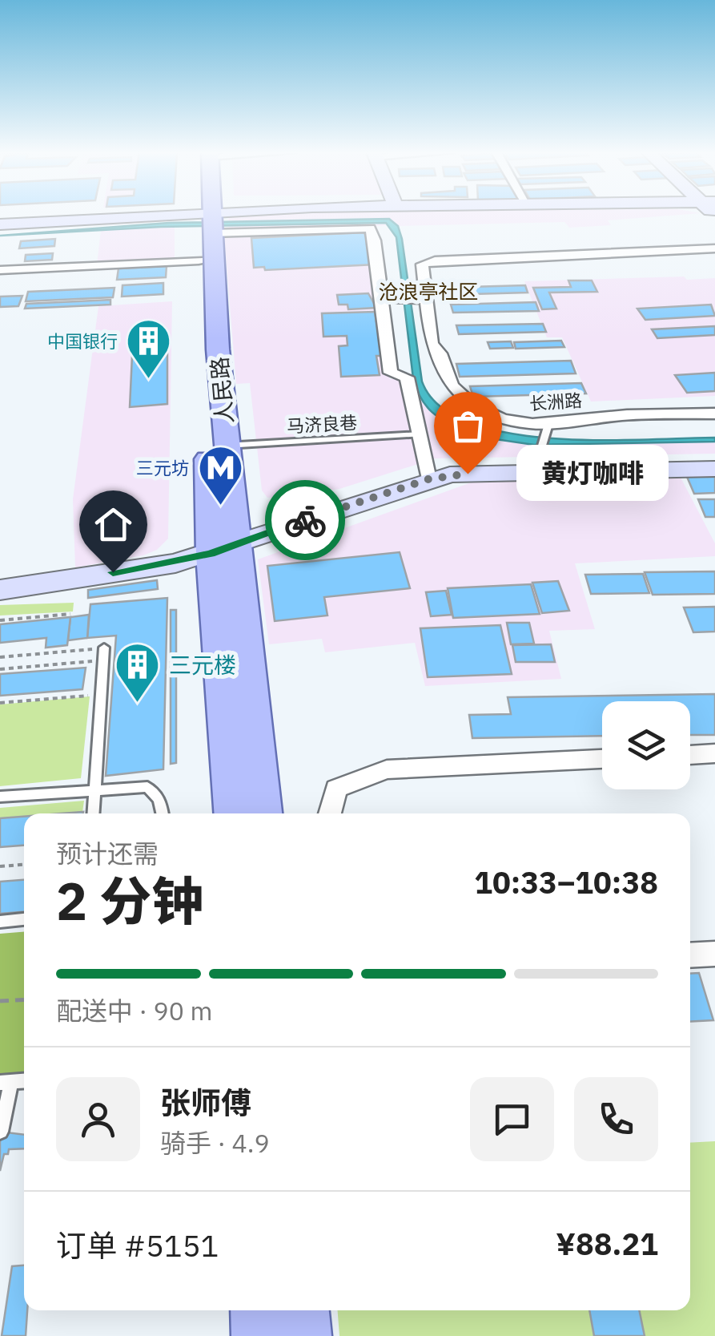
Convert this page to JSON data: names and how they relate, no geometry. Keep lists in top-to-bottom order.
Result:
{
  "streets": {
    "main road": ["人民路"],
    "street": ["长洲路"],
    "lane": ["马济良巷"]
  },
  "crossings": [
    ["人民路", "马济良巷"]
  ],
  "districts": ["沧浪亭社区"],
  "places": {
    "building": ["中国银行", "三元楼"],
    "other": ["黄灯咖啡"],
    "metro station": ["三元坊"]
  },
  "page": {
    "bubble": "黄灯咖啡",
    "heading": ["2 分钟", "预计还需", "10:33–10:38"],
    "panel": [
      "张师傅",
      "骑手 · 4.9",
      "订单 #5151",
      "¥88.21"
    ],
    "bar": "配送中 · 90 m"
  }
}
